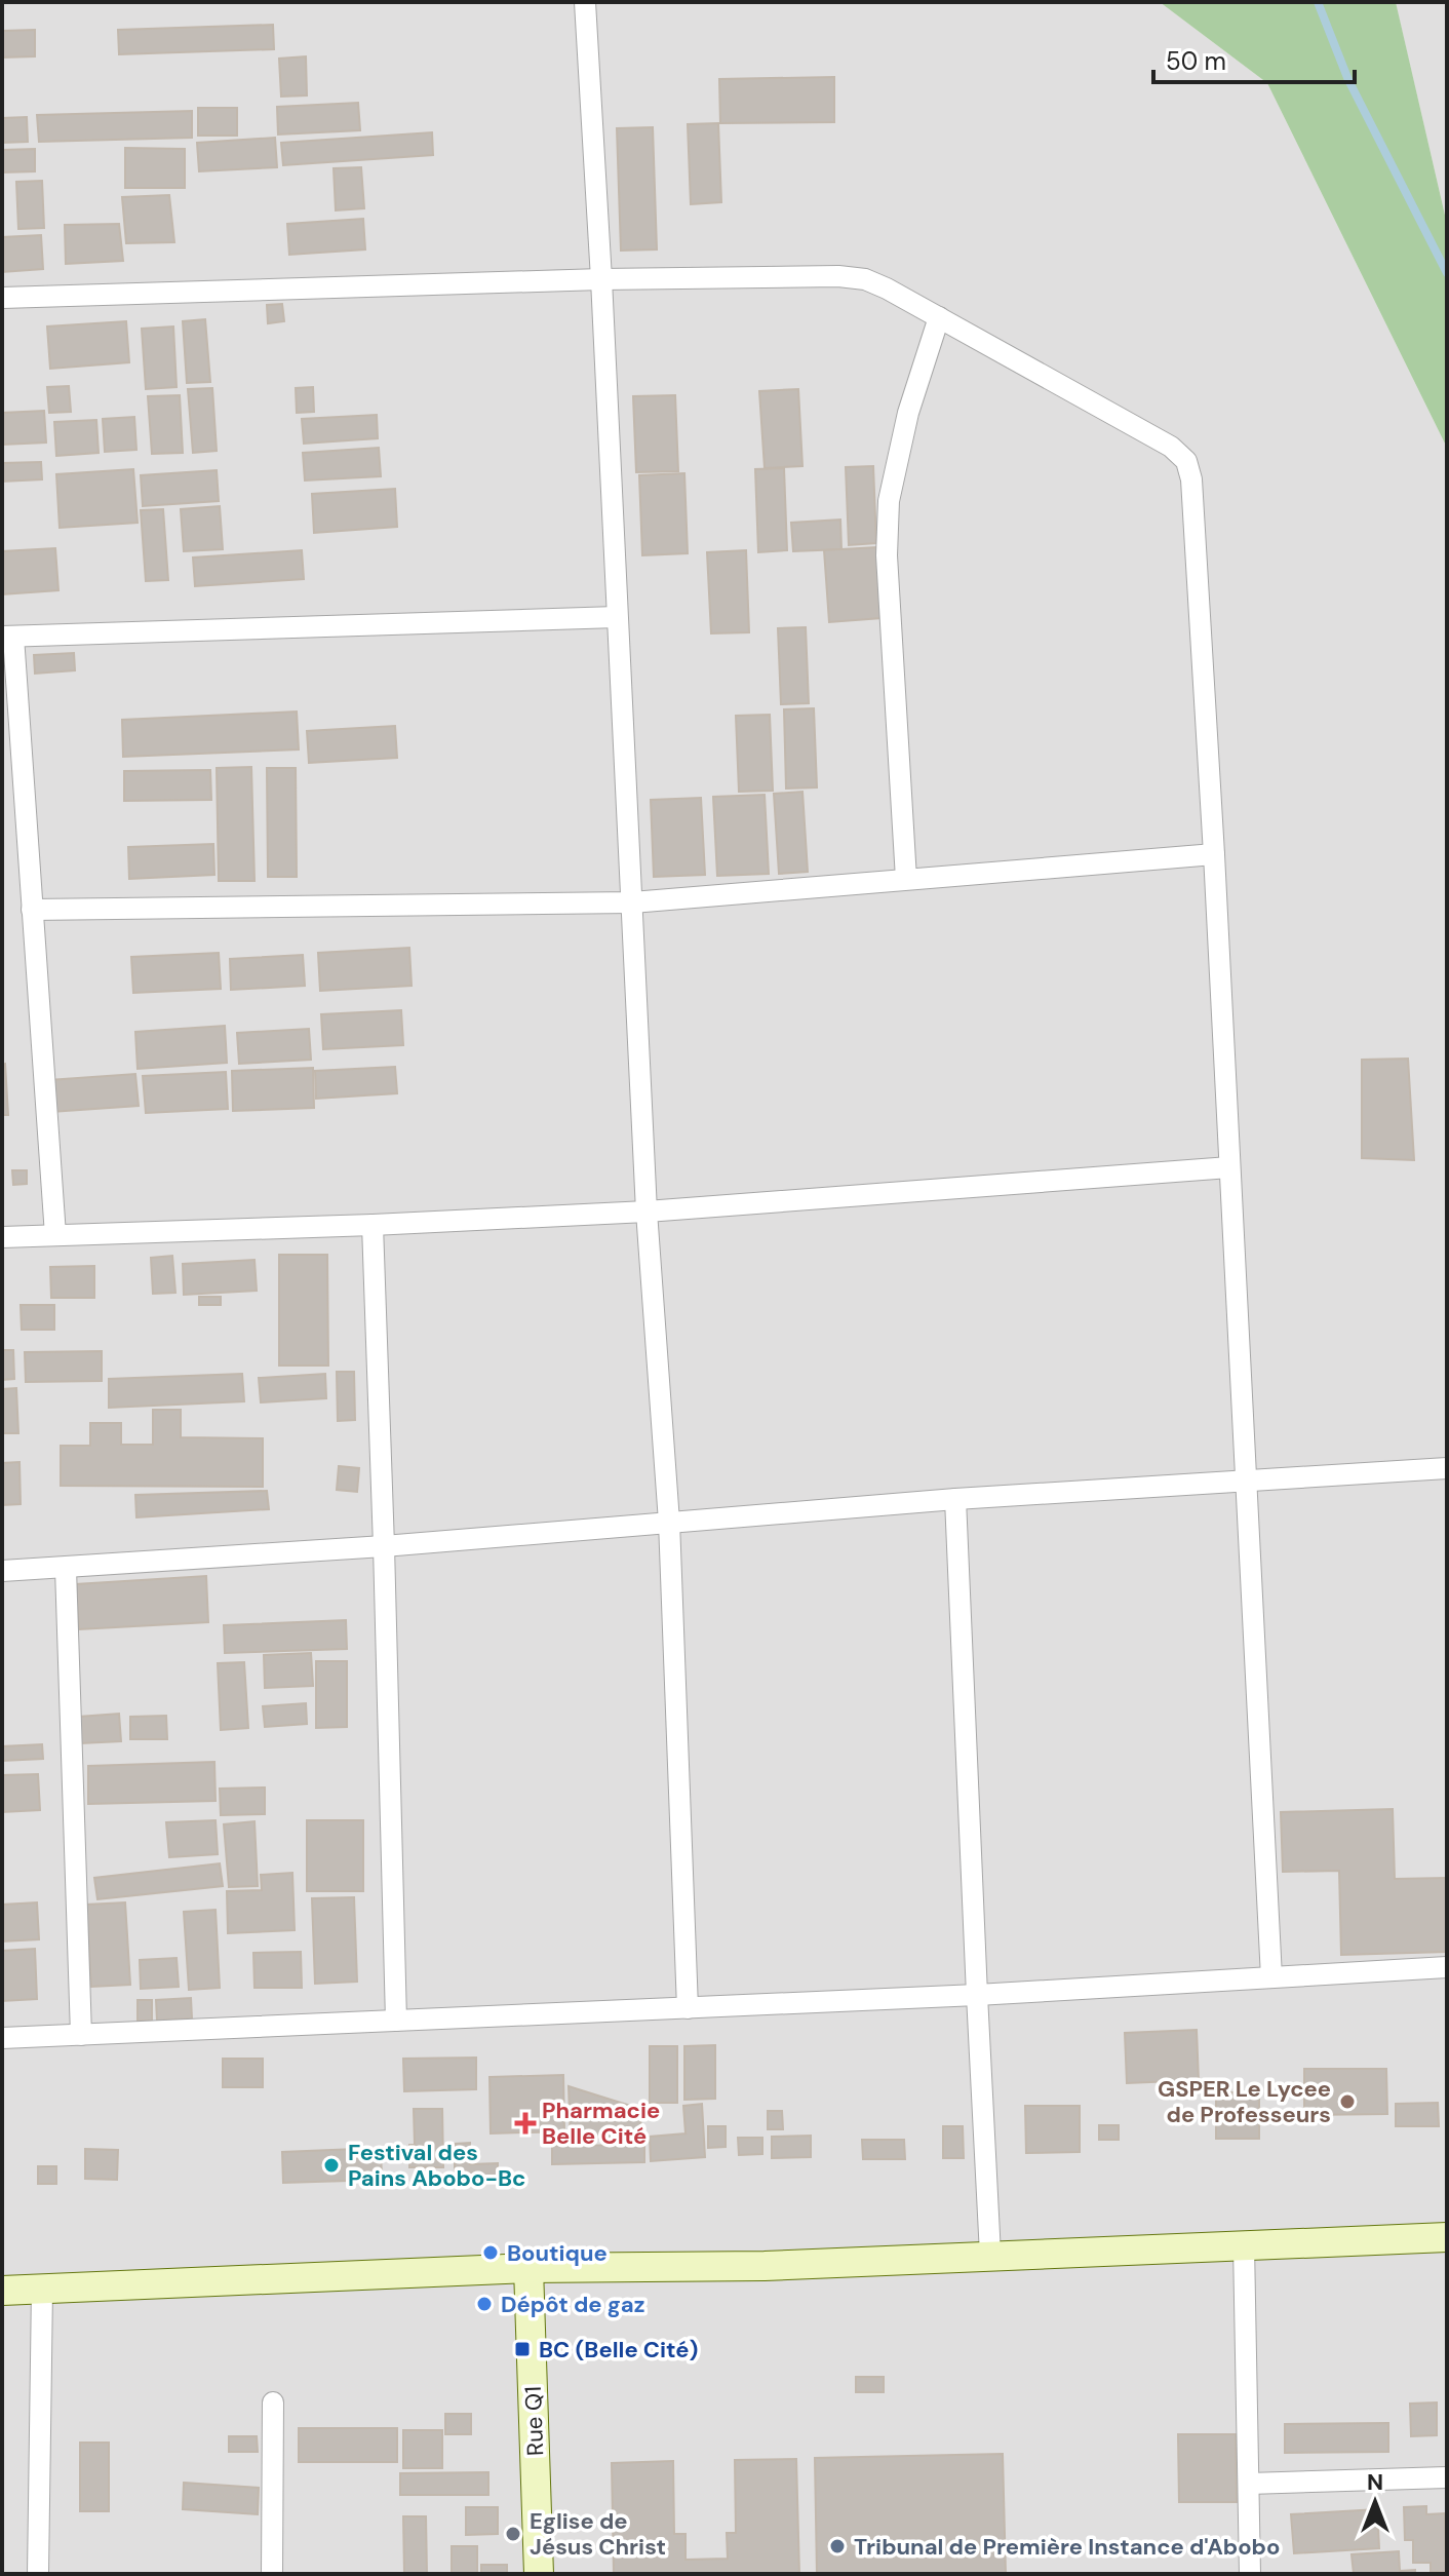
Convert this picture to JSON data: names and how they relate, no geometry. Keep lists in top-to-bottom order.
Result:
{
  "streets": {
    "street": ["Rue Q1"]
  },
  "places": {
    "other": [
      "GSPER Le Lycee de Professeurs",
      "Festival des Pains Abobo-Bc",
      "Boutique",
      "Dépôt de gaz",
      "Eglise de Jésus Christ",
      "Tribunal de Première Instance d'Abobo"
    ],
    "health": ["Pharmacie Belle Cité"],
    "transit": ["BC (Belle Cité)"]
  },
  "scale_bar": "50 m",
  "north": "top"
}
